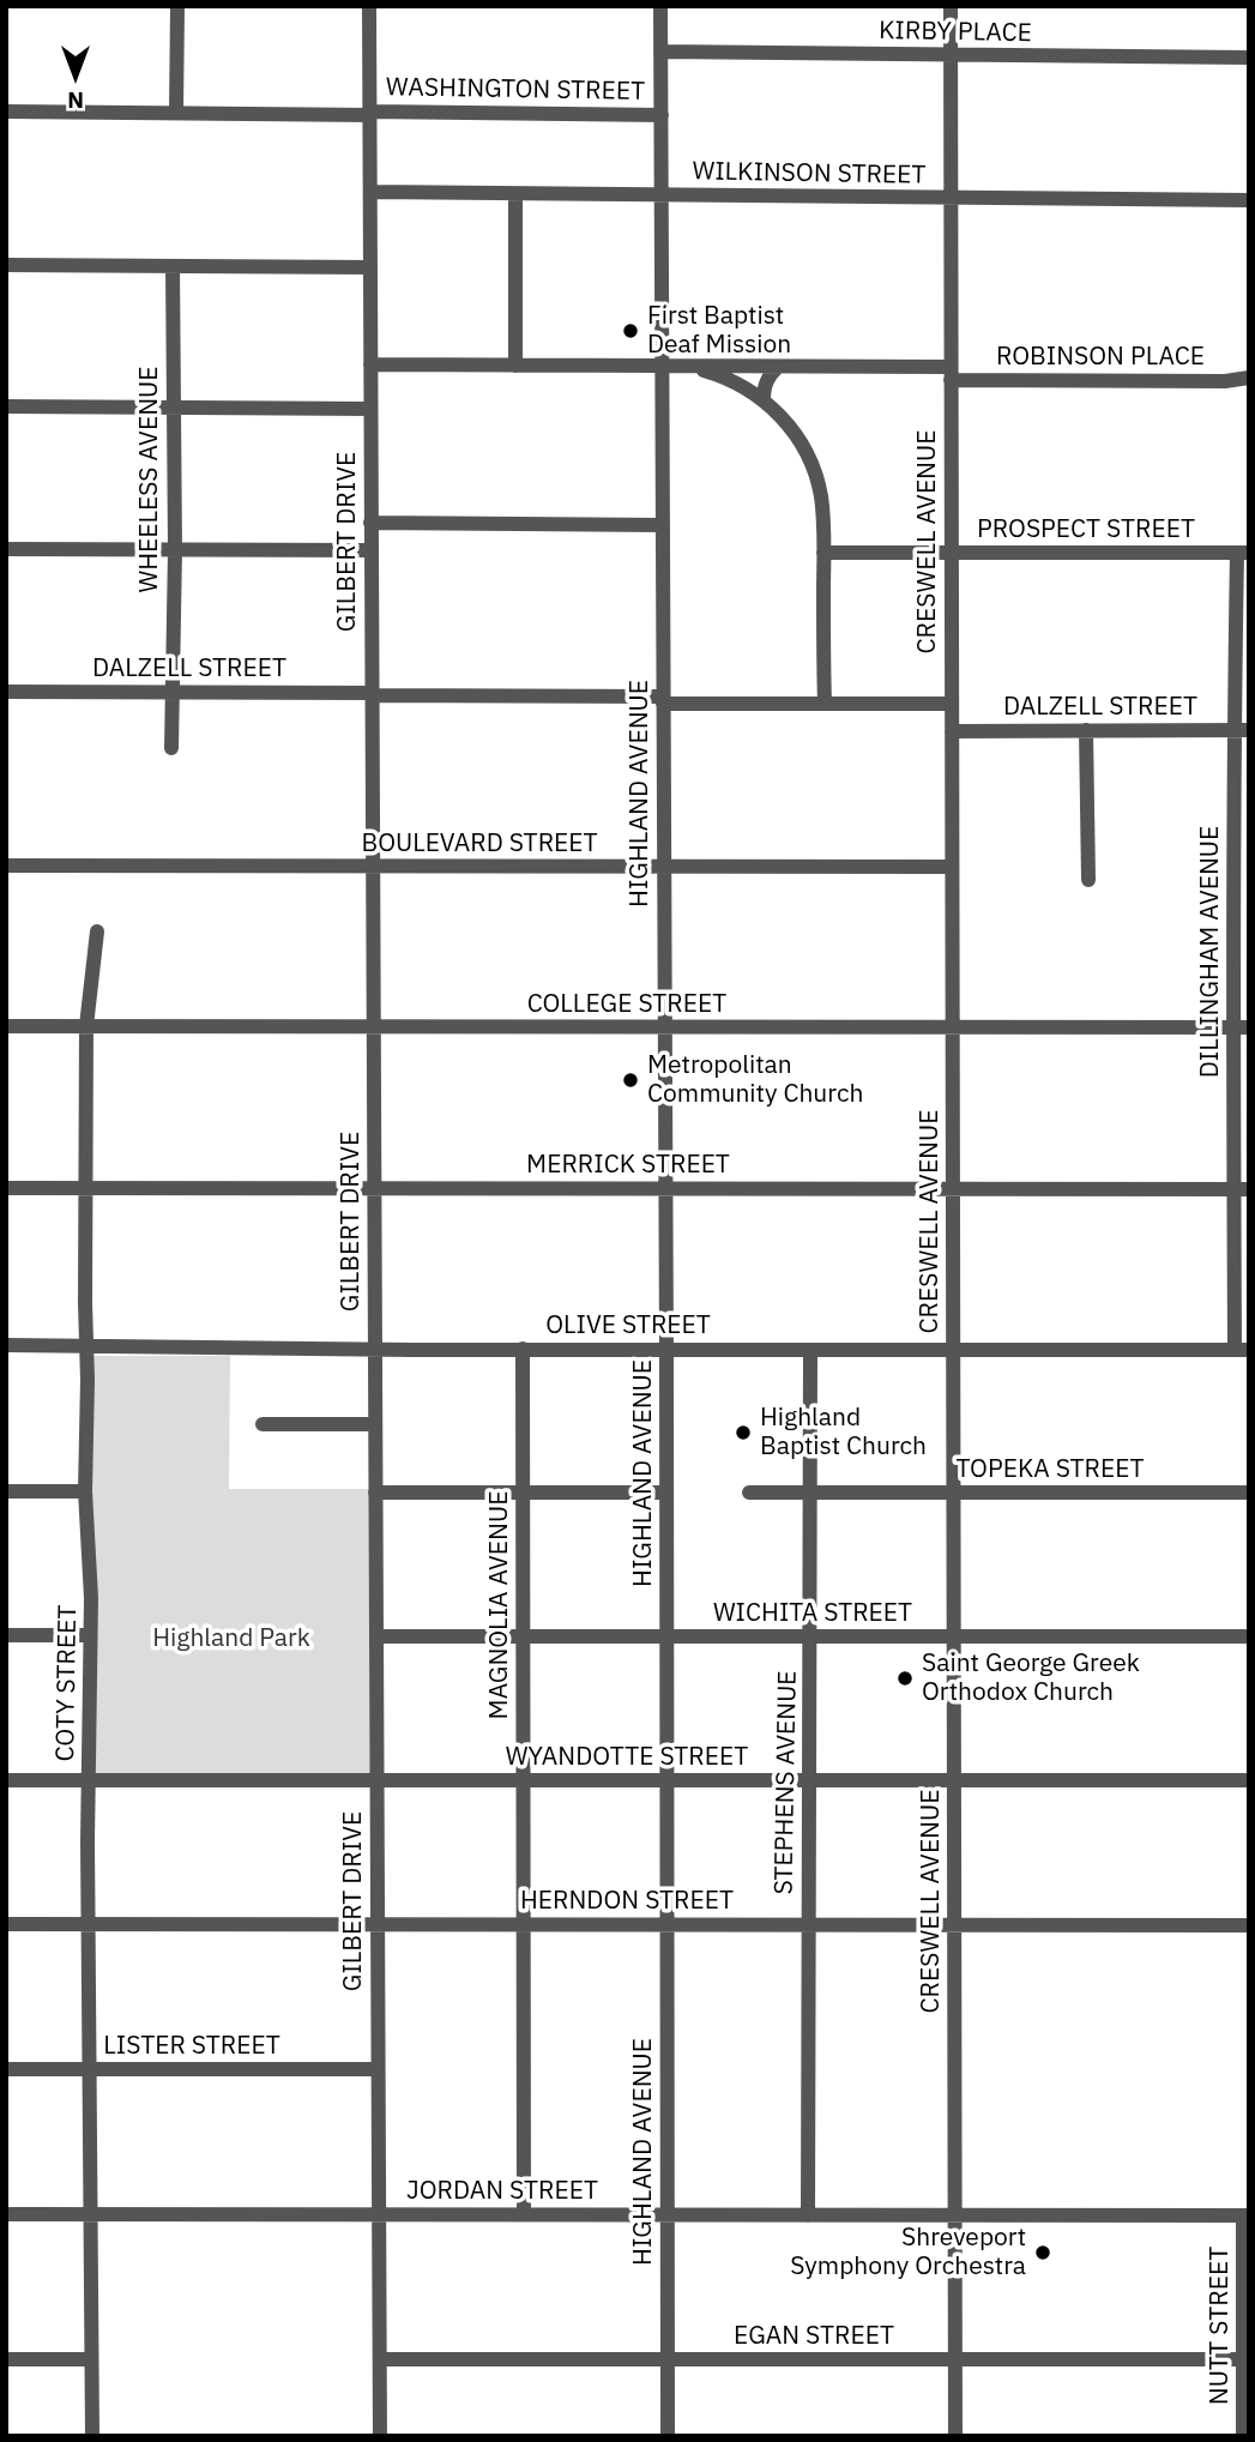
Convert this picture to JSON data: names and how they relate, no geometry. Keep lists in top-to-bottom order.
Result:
{
  "streets": {
    "street": [
      "KIRBY PLACE",
      "WASHINGTON STREET",
      "WILKINSON STREET",
      "ROBINSON PLACE",
      "WHEELESS AVENUE",
      "PROSPECT STREET",
      "GILBERT DRIVE",
      "CRESWELL AVENUE",
      "DALZELL STREET",
      "HIGHLAND AVENUE",
      "BOULEVARD STREET",
      "DILLINGHAM AVENUE",
      "COLLEGE STREET",
      "MERRICK STREET",
      "OLIVE STREET",
      "TOPEKA STREET",
      "MAGNOLIA AVENUE",
      "WICHITA STREET",
      "COTY STREET",
      "WYANDOTTE STREET",
      "STEPHENS AVENUE",
      "HERNDON STREET",
      "LISTER STREET",
      "JORDAN STREET",
      "NUTT STREET",
      "EGAN STREET"
    ]
  },
  "crossings": [
    ["KIRBY PLACE", "CRESWELL AVENUE"],
    ["KIRBY PLACE", "HIGHLAND AVENUE"],
    ["WASHINGTON STREET", "GILBERT DRIVE"],
    ["WASHINGTON STREET", "HIGHLAND AVENUE"],
    ["WILKINSON STREET", "GILBERT DRIVE"],
    ["WILKINSON STREET", "CRESWELL AVENUE"],
    ["WILKINSON STREET", "HIGHLAND AVENUE"],
    ["ROBINSON PLACE", "GILBERT DRIVE"],
    ["ROBINSON PLACE", "CRESWELL AVENUE"],
    ["ROBINSON PLACE", "HIGHLAND AVENUE"],
    ["WHEELESS AVENUE", "DALZELL STREET"],
    ["PROSPECT STREET", "CRESWELL AVENUE"],
    ["PROSPECT STREET", "DILLINGHAM AVENUE"],
    ["GILBERT DRIVE", "DALZELL STREET"],
    ["GILBERT DRIVE", "BOULEVARD STREET"],
    ["GILBERT DRIVE", "COLLEGE STREET"],
    ["GILBERT DRIVE", "MERRICK STREET"],
    ["GILBERT DRIVE", "OLIVE STREET"],
    ["GILBERT DRIVE", "WICHITA STREET"],
    ["GILBERT DRIVE", "WYANDOTTE STREET"],
    ["GILBERT DRIVE", "HERNDON STREET"],
    ["GILBERT DRIVE", "LISTER STREET"],
    ["GILBERT DRIVE", "JORDAN STREET"],
    ["GILBERT DRIVE", "EGAN STREET"],
    ["CRESWELL AVENUE", "DALZELL STREET"],
    ["CRESWELL AVENUE", "BOULEVARD STREET"],
    ["CRESWELL AVENUE", "COLLEGE STREET"],
    ["CRESWELL AVENUE", "MERRICK STREET"],
    ["CRESWELL AVENUE", "OLIVE STREET"],
    ["CRESWELL AVENUE", "TOPEKA STREET"],
    ["CRESWELL AVENUE", "WICHITA STREET"],
    ["CRESWELL AVENUE", "WYANDOTTE STREET"],
    ["CRESWELL AVENUE", "HERNDON STREET"],
    ["CRESWELL AVENUE", "JORDAN STREET"],
    ["CRESWELL AVENUE", "EGAN STREET"],
    ["DALZELL STREET", "HIGHLAND AVENUE"],
    ["DALZELL STREET", "DILLINGHAM AVENUE"],
    ["HIGHLAND AVENUE", "BOULEVARD STREET"],
    ["HIGHLAND AVENUE", "COLLEGE STREET"],
    ["HIGHLAND AVENUE", "MERRICK STREET"],
    ["HIGHLAND AVENUE", "OLIVE STREET"],
    ["HIGHLAND AVENUE", "WICHITA STREET"],
    ["HIGHLAND AVENUE", "WYANDOTTE STREET"],
    ["HIGHLAND AVENUE", "HERNDON STREET"],
    ["HIGHLAND AVENUE", "JORDAN STREET"],
    ["HIGHLAND AVENUE", "EGAN STREET"],
    ["DILLINGHAM AVENUE", "COLLEGE STREET"],
    ["DILLINGHAM AVENUE", "MERRICK STREET"],
    ["DILLINGHAM AVENUE", "OLIVE STREET"],
    ["COLLEGE STREET", "COTY STREET"],
    ["MERRICK STREET", "COTY STREET"],
    ["OLIVE STREET", "MAGNOLIA AVENUE"],
    ["OLIVE STREET", "COTY STREET"],
    ["OLIVE STREET", "STEPHENS AVENUE"],
    ["TOPEKA STREET", "STEPHENS AVENUE"],
    ["MAGNOLIA AVENUE", "WICHITA STREET"],
    ["MAGNOLIA AVENUE", "WYANDOTTE STREET"],
    ["MAGNOLIA AVENUE", "HERNDON STREET"],
    ["MAGNOLIA AVENUE", "JORDAN STREET"],
    ["WICHITA STREET", "STEPHENS AVENUE"],
    ["COTY STREET", "WYANDOTTE STREET"],
    ["COTY STREET", "HERNDON STREET"],
    ["COTY STREET", "LISTER STREET"],
    ["COTY STREET", "JORDAN STREET"],
    ["WYANDOTTE STREET", "STEPHENS AVENUE"],
    ["STEPHENS AVENUE", "HERNDON STREET"],
    ["STEPHENS AVENUE", "JORDAN STREET"],
    ["JORDAN STREET", "NUTT STREET"],
    ["NUTT STREET", "EGAN STREET"]
  ],
  "parks": ["Highland Park"],
  "places": [
    "First Baptist Deaf Mission",
    "Metropolitan Community Church",
    "Highland Baptist Church",
    "Saint George Greek Orthodox Church",
    "Shreveport Symphony Orchestra"
  ],
  "north": "bottom"
}
